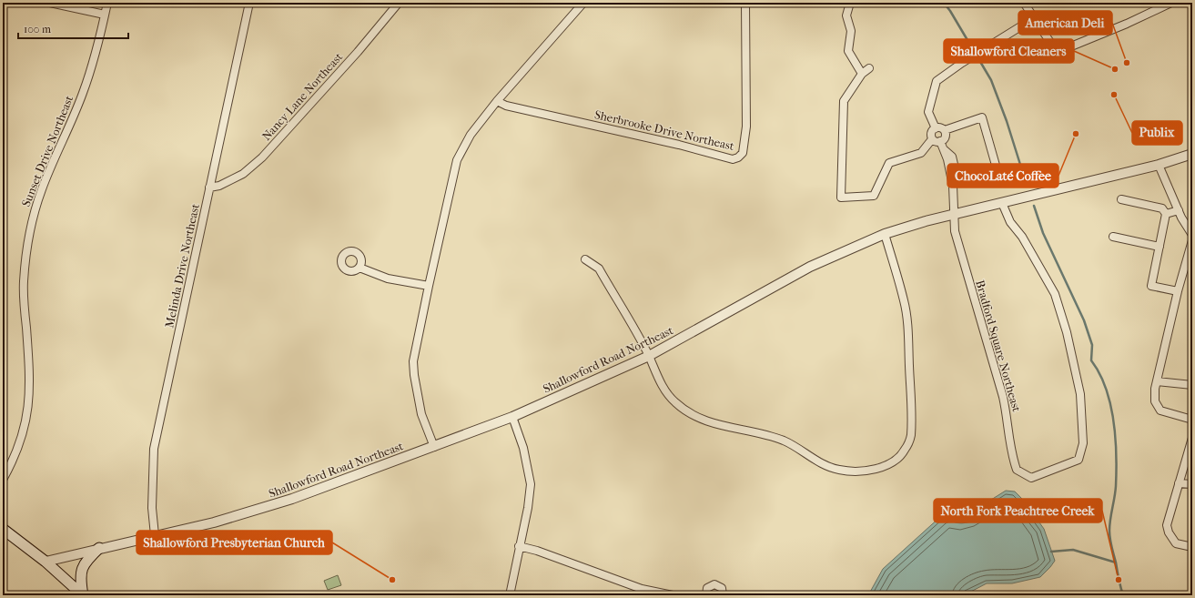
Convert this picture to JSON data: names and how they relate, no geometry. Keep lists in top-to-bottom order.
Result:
{
  "streets": {
    "street": [
      "Nancy Lane Northeast",
      "Sherbrooke Drive Northeast",
      "Sunset Drive Northeast",
      "Melinda Drive Northeast",
      "Bradford Square Northeast",
      "Shallowford Road Northeast"
    ]
  },
  "crossings": [
    ["Nancy Lane Northeast", "Melinda Drive Northeast"],
    ["Melinda Drive Northeast", "Shallowford Road Northeast"],
    ["Bradford Square Northeast", "Shallowford Road Northeast"]
  ],
  "places": [
    "American Deli",
    "Shallowford Cleaners",
    "Publix",
    "ChocoLaté Coffee",
    "Shallowford Presbyterian Church",
    "North Fork Peachtree Creek"
  ],
  "scale_bar": "100 m"
}
